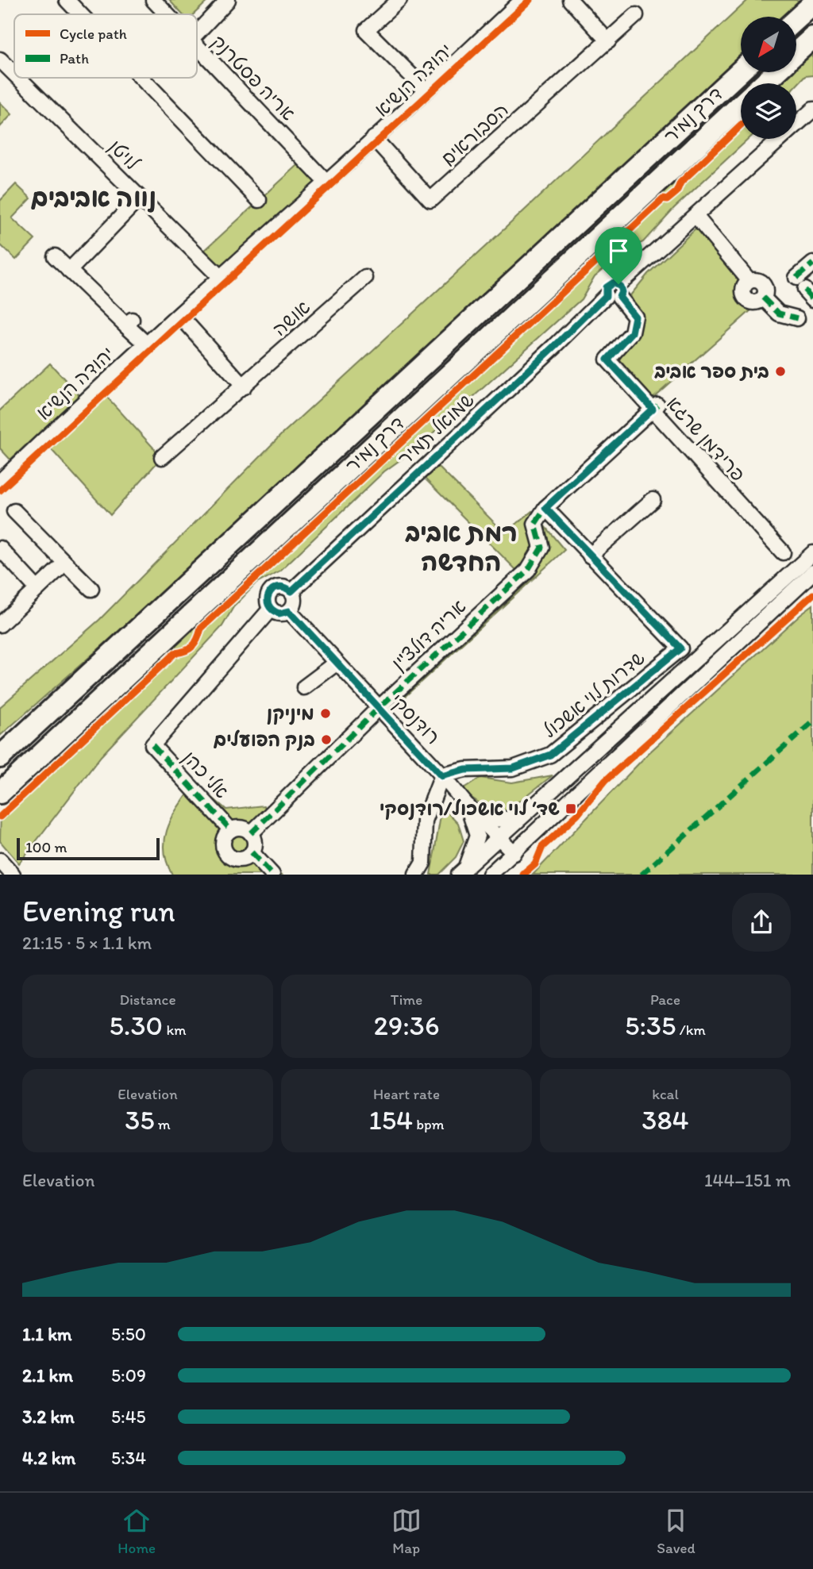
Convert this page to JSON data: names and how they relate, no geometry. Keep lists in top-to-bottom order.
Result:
{
  "streets": {
    "highway": ["דרך נמיר"],
    "street": [
      "אריה פסטרנק",
      "יהודה הנשיא",
      "הסבוראים",
      "לויטן",
      "אושה",
      "שמואל תמיר",
      "פרידמן שרגא",
      "אריה דולצ'ין",
      "שדרות לוי אשכול",
      "רודנסקי",
      "אלי כהן"
    ]
  },
  "crossings": [
    ["אריה פסטרנק", "יהודה הנשיא"],
    ["יהודה הנשיא", "הסבוראים"],
    ["יהודה הנשיא", "לויטן"],
    ["שמואל תמיר", "פרידמן שרגא"],
    ["שמואל תמיר", "רודנסקי"],
    ["שמואל תמיר", "אלי כהן"],
    ["פרידמן שרגא", "אריה דולצ'ין"],
    ["אריה דולצ'ין", "רודנסקי"],
    ["אריה דולצ'ין", "אלי כהן"],
    ["שדרות לוי אשכול", "רודנסקי"],
    ["רודנסקי", "אלי כהן"]
  ],
  "districts": ["נווה אביבים", "רמת אביב החדשה"],
  "places": {
    "other": ["בית ספר אביב", "מיניקן", "בנק הפועלים"],
    "transit": ["שד׳ לוי אשכול/רודנסקי"]
  },
  "legend": ["Cycle path", "Path"],
  "scale_bar": "100 m",
  "north": "bottom left",
  "page": {
    "scale": "100 m",
    "heading": ["Evening run", "21:15 · 5 × 1.1 km"],
    "stats": [
      ["Distance", "5.30 km"],
      ["Time", "29:36"],
      ["Pace", "5:35 /km"],
      ["Elevation", "35 m"],
      ["Heart rate", "154 bpm"],
      ["kcal", "384"]
    ],
    "chart": ["Elevation", "144–151 m"],
    "list": [
      {
        "name": "1.1 km",
        "note": "5:50"
      },
      {
        "name": "2.1 km",
        "note": "5:09"
      },
      {
        "name": "3.2 km",
        "note": "5:45"
      },
      {
        "name": "4.2 km",
        "note": "5:34"
      }
    ],
    "tabs": ["Home", "Map", "Saved"]
  }
}
